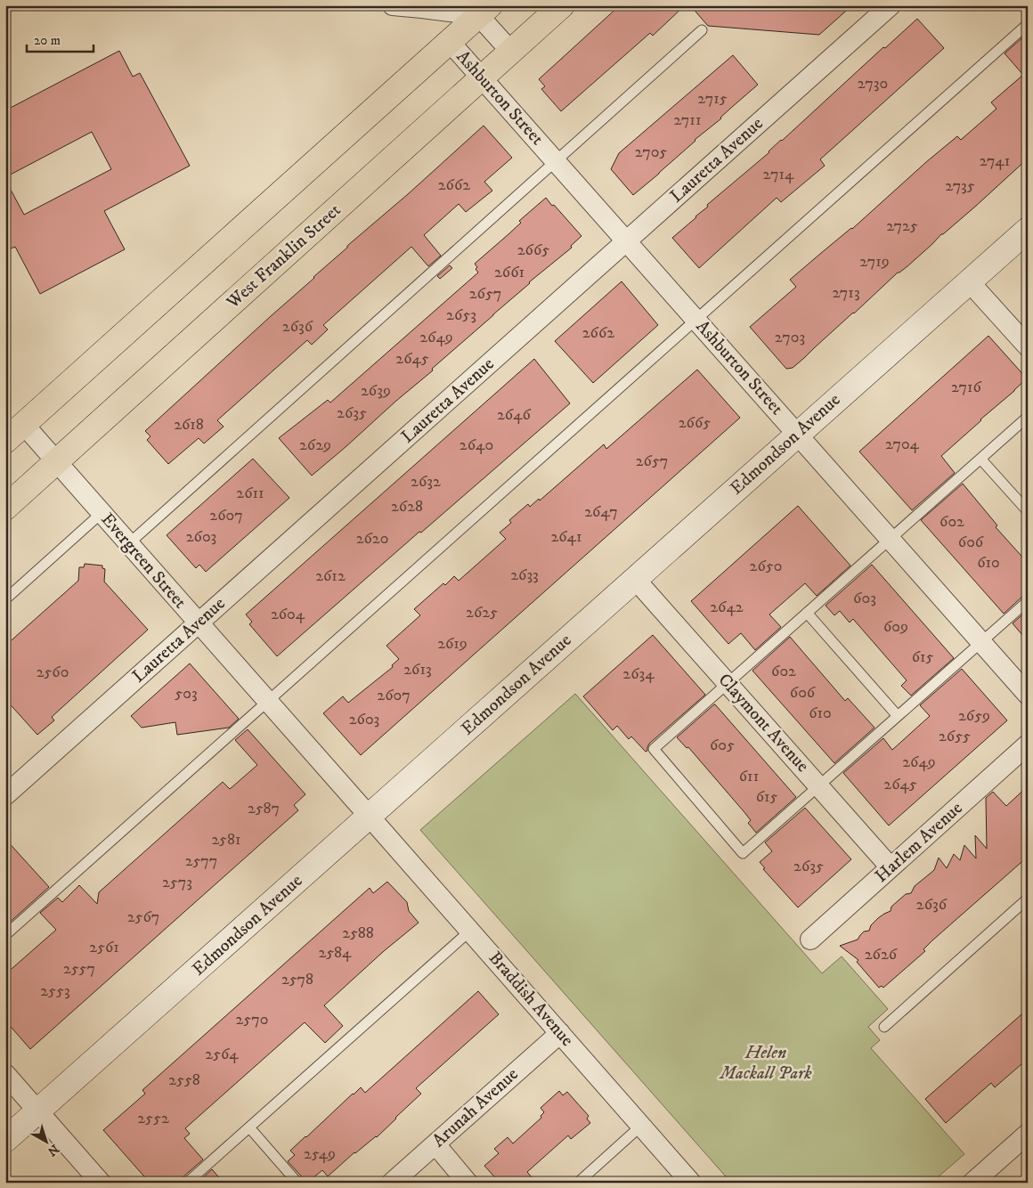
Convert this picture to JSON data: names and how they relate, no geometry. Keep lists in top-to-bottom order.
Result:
{
  "streets": {
    "main road": ["West Franklin Street", "Edmondson Avenue"],
    "street": [
      "Ashburton Street",
      "Lauretta Avenue",
      "Evergreen Street",
      "Claymont Avenue",
      "Harlem Avenue",
      "Braddish Avenue",
      "Arunah Avenue"
    ]
  },
  "crossings": [
    ["Ashburton Street", "Lauretta Avenue"],
    ["Ashburton Street", "West Franklin Street"],
    ["Ashburton Street", "Edmondson Avenue"],
    ["Lauretta Avenue", "Evergreen Street"],
    ["West Franklin Street", "Evergreen Street"],
    ["Edmondson Avenue", "Evergreen Street"],
    ["Edmondson Avenue", "Claymont Avenue"],
    ["Edmondson Avenue", "Braddish Avenue"],
    ["Evergreen Street", "Braddish Avenue"],
    ["Claymont Avenue", "Harlem Avenue"],
    ["Braddish Avenue", "Arunah Avenue"]
  ],
  "parks": ["Helen Mackall Park"],
  "house_numbers": [
    "2730",
    "2715",
    "2711",
    "2705",
    "2741",
    "2714",
    "2662",
    "2735",
    "2725",
    "2665",
    "2719",
    "2661",
    "2713",
    "2657",
    "2653",
    "2636",
    "2662",
    "2649",
    "2703",
    "2645",
    "2716",
    "2639",
    "2635",
    "2646",
    "2665",
    "2618",
    "2704",
    "2629",
    "2640",
    "2657",
    "2632",
    "2611",
    "2628",
    "2647",
    "2607",
    "602",
    "2603",
    "2641",
    "2620",
    "606",
    "610",
    "2650",
    "2633",
    "2612",
    "603",
    "2642",
    "2625",
    "2604",
    "609",
    "2619",
    "615",
    "2613",
    "602",
    "2560",
    "2634",
    "606",
    "503",
    "2607",
    "610",
    "2659",
    "2603",
    "2655",
    "605",
    "2649",
    "611",
    "2645",
    "615",
    "2587",
    "2581",
    "2577",
    "2635",
    "2573",
    "2636",
    "2567",
    "2588",
    "2561",
    "2584",
    "2626",
    "2557",
    "2578",
    "2553",
    "2570",
    "2564",
    "2558",
    "2552",
    "2549"
  ],
  "scale_bar": "20 m",
  "north": "bottom right"
}
